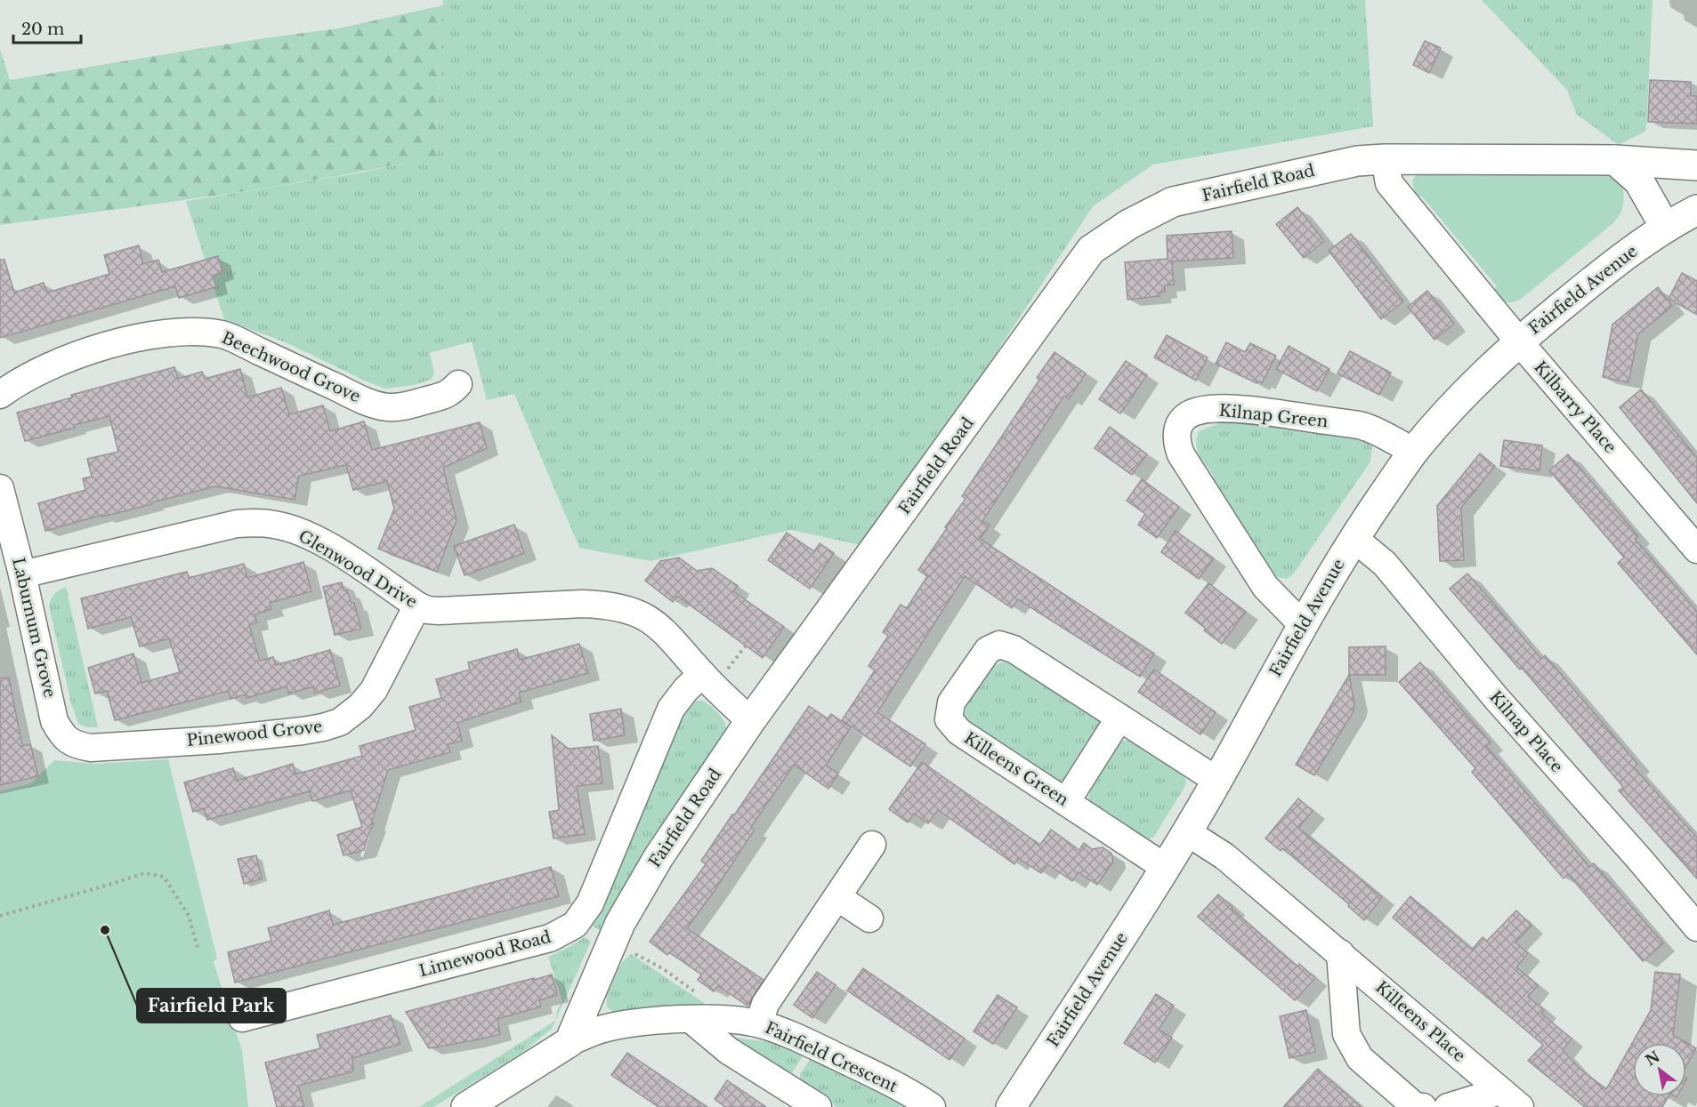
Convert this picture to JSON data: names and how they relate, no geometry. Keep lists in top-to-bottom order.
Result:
{
  "streets": {
    "street": [
      "Fairfield Road",
      "Fairfield Avenue",
      "Beechwood Grove",
      "Kilbarry Place",
      "Kilnap Green",
      "Glenwood Drive",
      "Laburnum Grove",
      "Kilnap Place",
      "Pinewood Grove",
      "Killeens Green",
      "Limewood Road",
      "Killeens Place",
      "Fairfield Crescent"
    ]
  },
  "crossings": [
    ["Fairfield Road", "Kilbarry Place"],
    ["Fairfield Road", "Glenwood Drive"],
    ["Fairfield Road", "Fairfield Crescent"],
    ["Fairfield Avenue", "Kilbarry Place"],
    ["Fairfield Avenue", "Kilnap Green"],
    ["Fairfield Avenue", "Kilnap Place"],
    ["Fairfield Avenue", "Killeens Green"],
    ["Fairfield Avenue", "Killeens Place"],
    ["Glenwood Drive", "Laburnum Grove"],
    ["Glenwood Drive", "Pinewood Grove"],
    ["Glenwood Drive", "Limewood Road"],
    ["Laburnum Grove", "Pinewood Grove"]
  ],
  "places": ["Fairfield Park"],
  "scale_bar": "20 m",
  "north": "top left"
}
